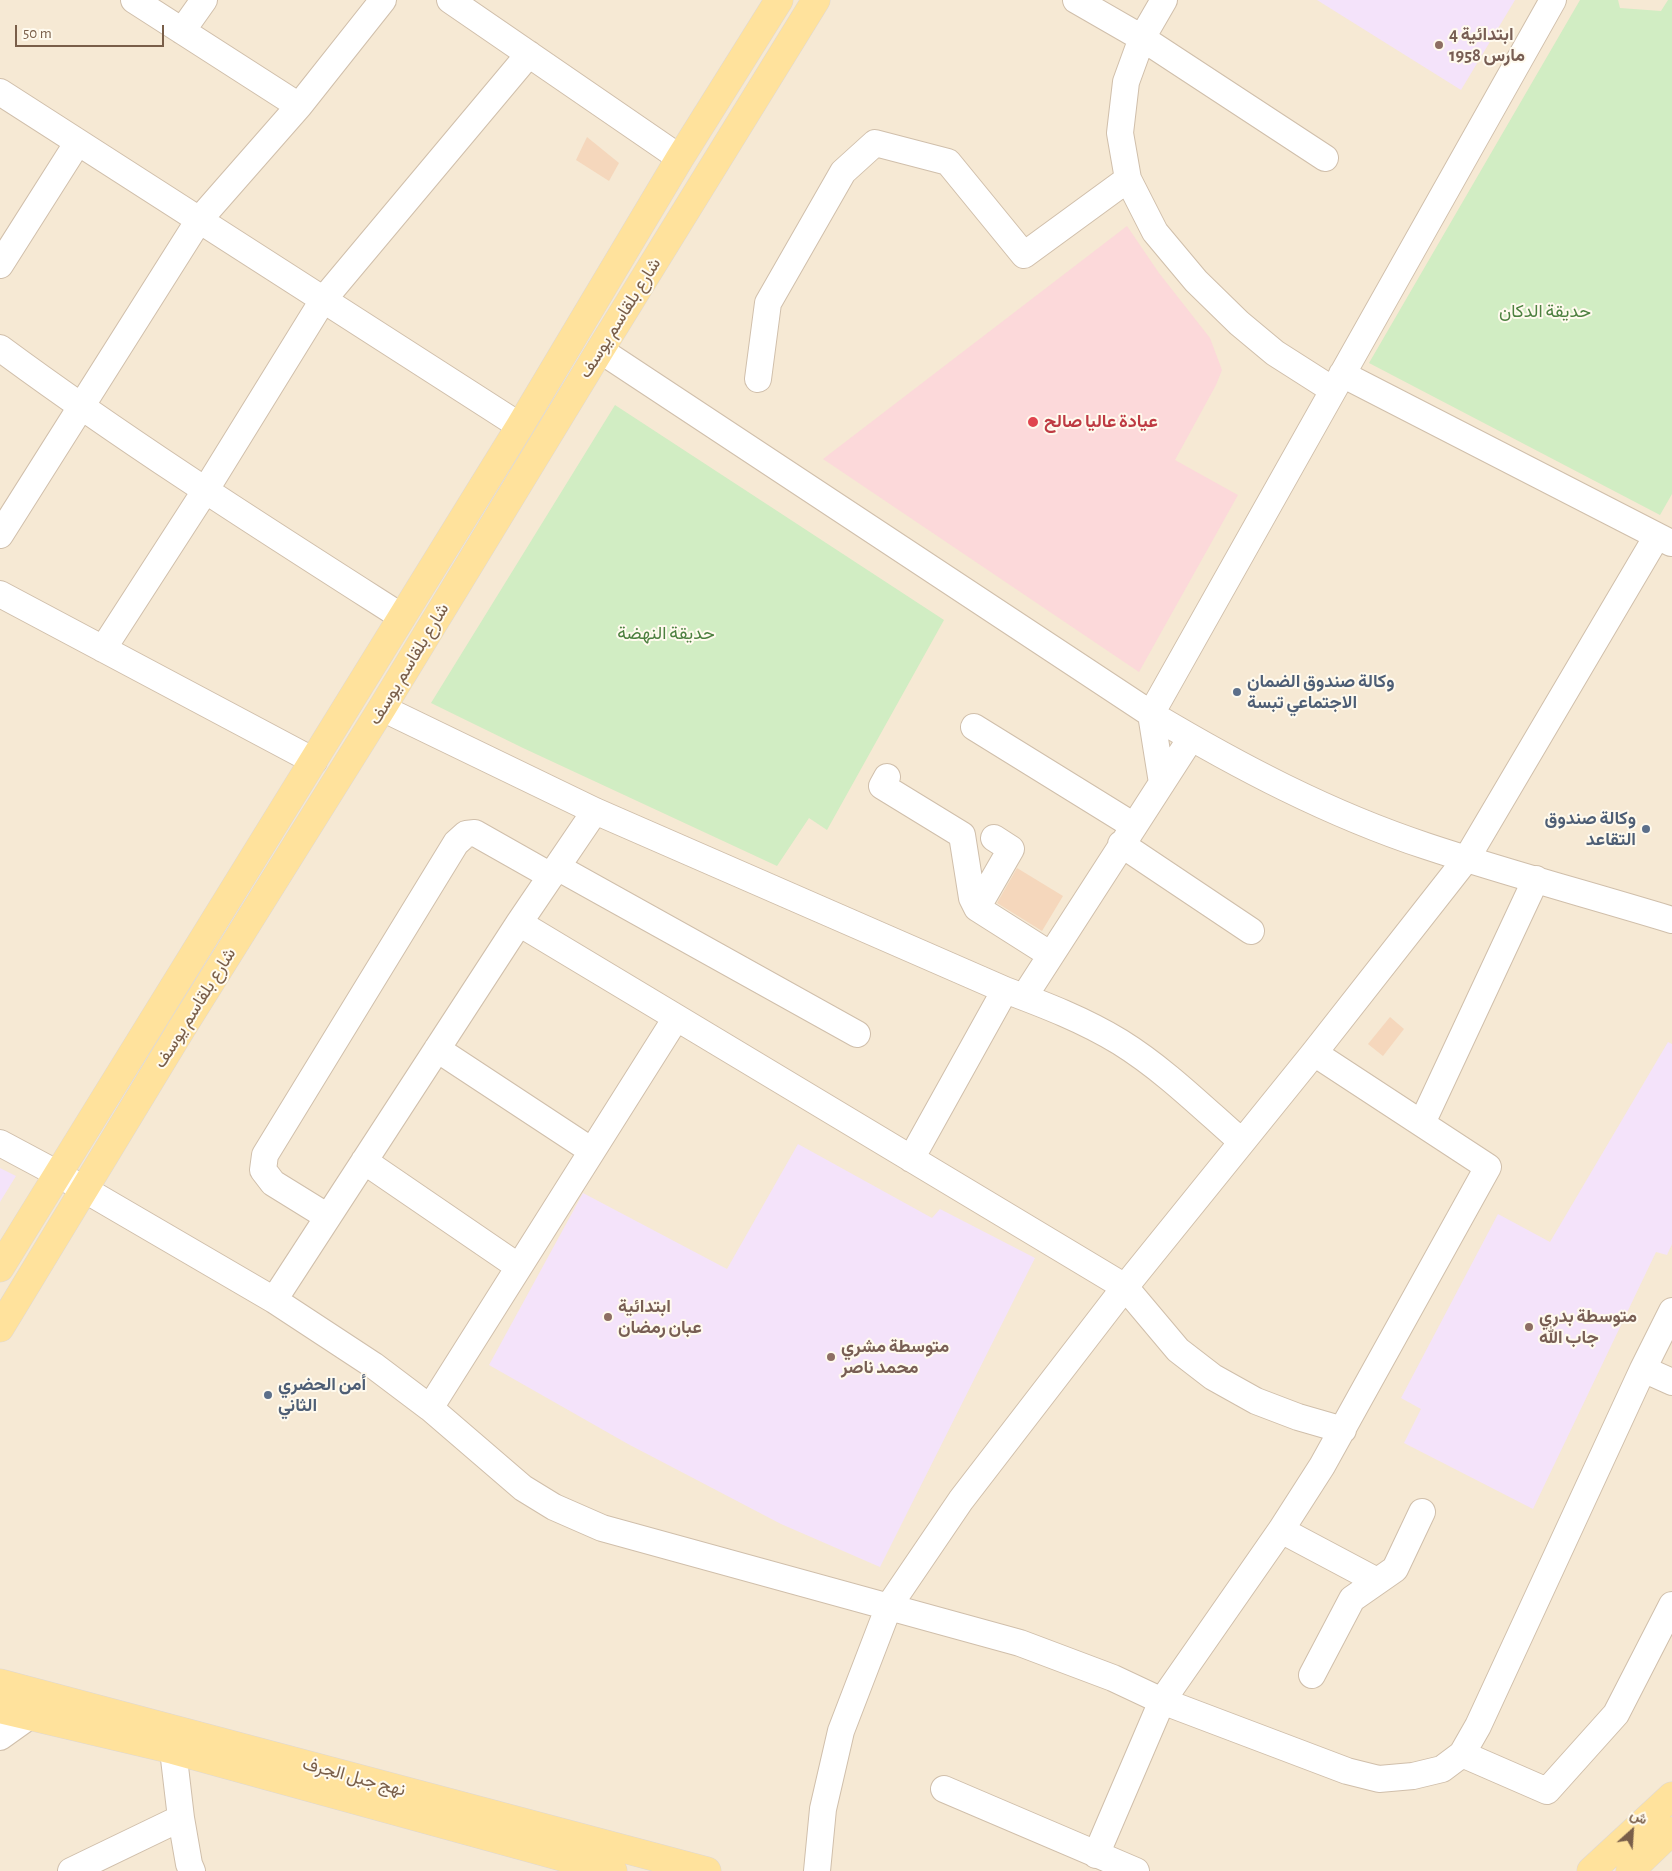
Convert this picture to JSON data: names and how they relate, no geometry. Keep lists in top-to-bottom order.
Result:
{
  "streets": {
    "main road": ["شارع بلقاسم يوسف", "نهج جبل الجرف"]
  },
  "parks": ["حديقة الدكان", "حديقة النهضة"],
  "places": [
    "ابتدائية 4 مارس 1958",
    "عيادة عاليا صالح",
    "وكالة صندوق الضمان الاجتماعي تبسة",
    "وكالة صندوق التقاعد",
    "ابتدائية عبان رمضان",
    "متوسطة بدري جاب الله",
    "متوسطة مشري محمد ناصر",
    "أمن الحضري الثاني"
  ],
  "scale_bar": "50 m",
  "north": "top right"
}
